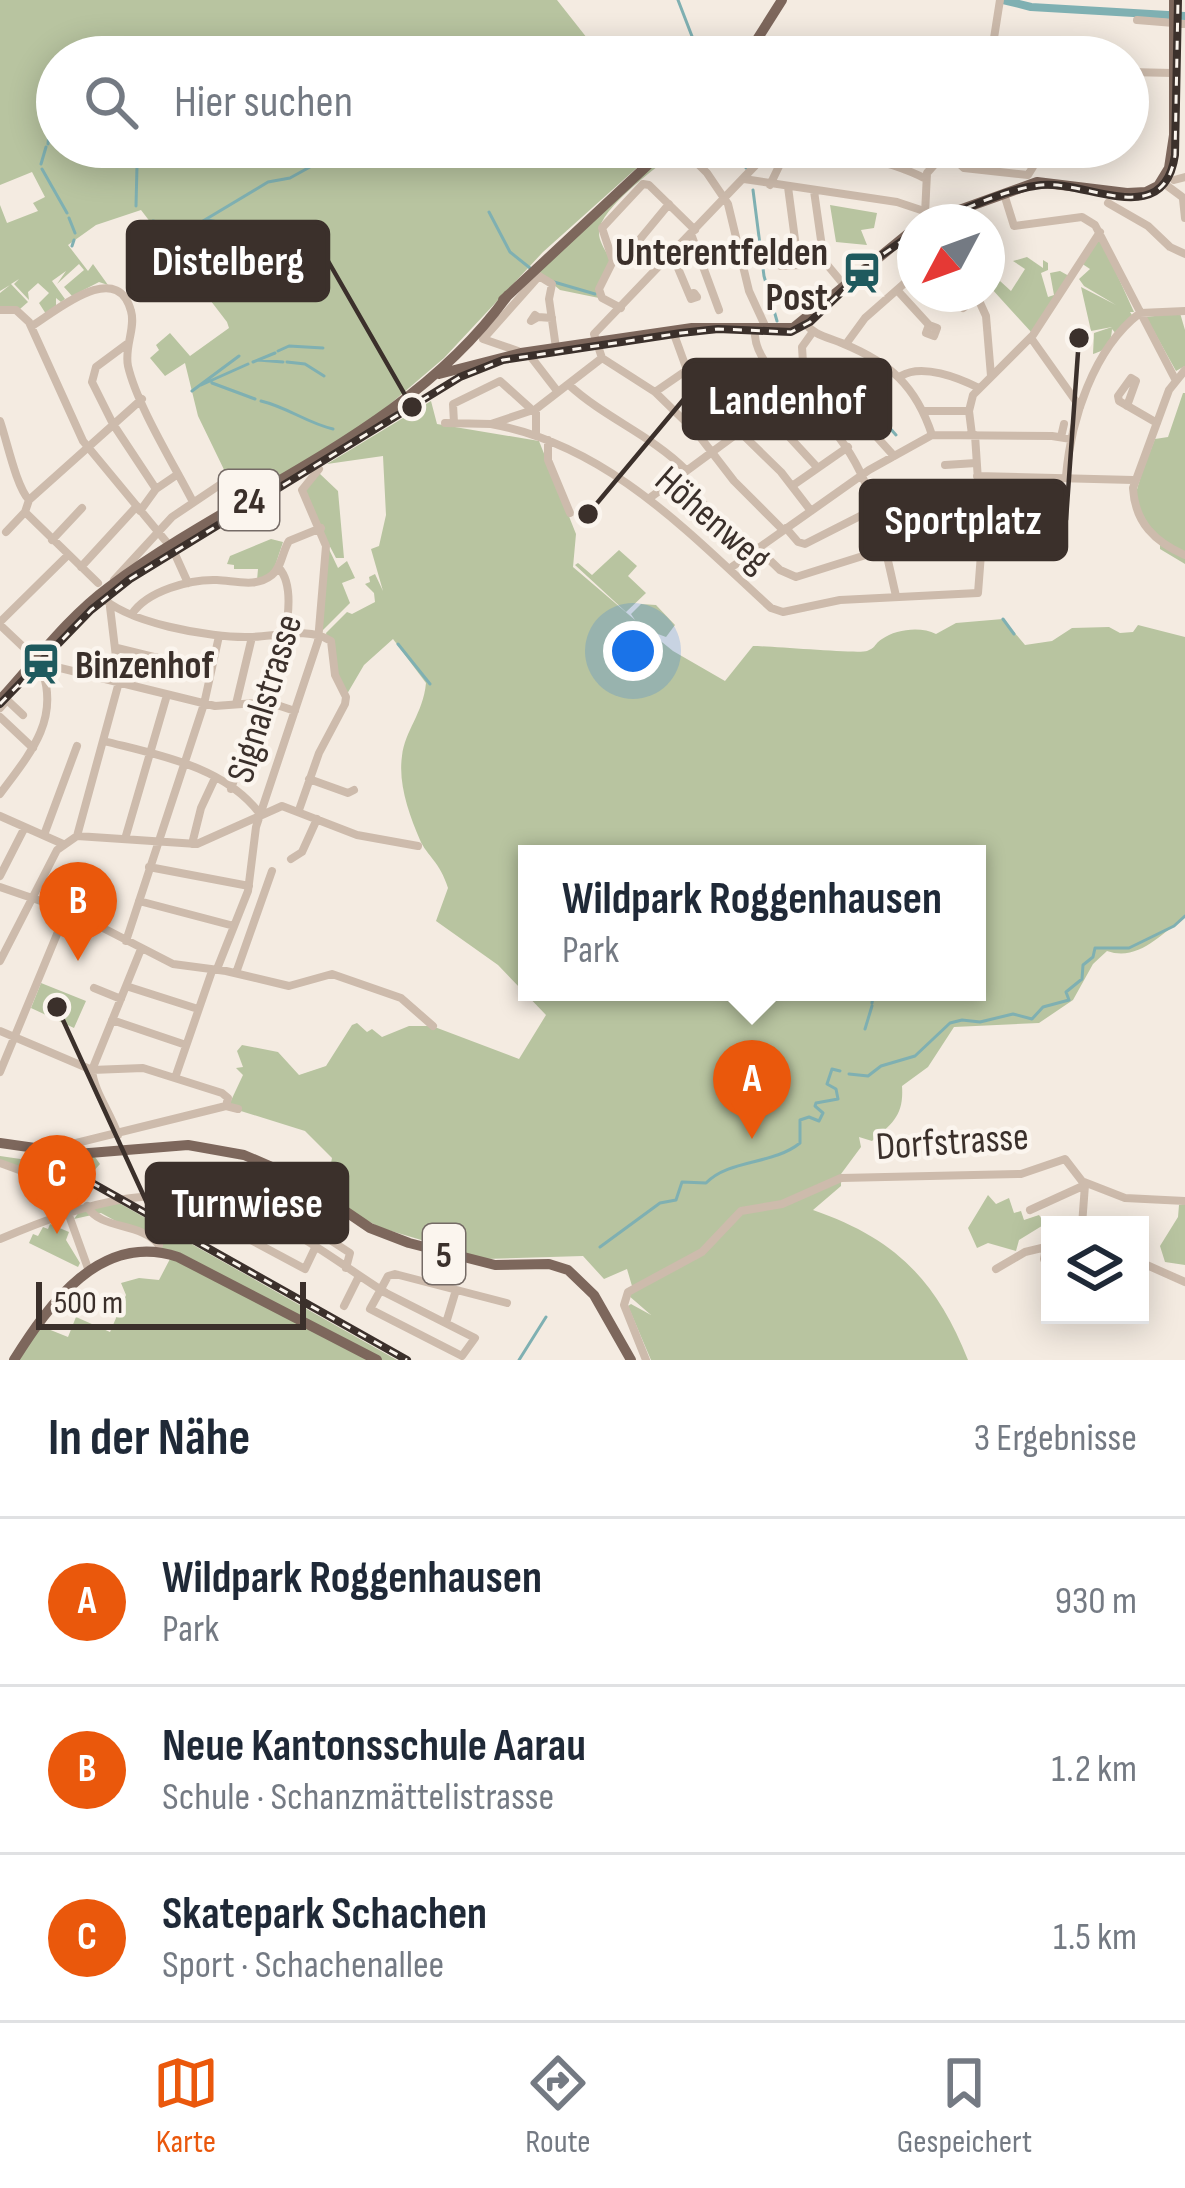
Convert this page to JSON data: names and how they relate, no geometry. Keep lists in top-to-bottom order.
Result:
{
  "streets": {
    "main road": ["24", "5"],
    "street": ["Höhenweg", "Signalstrasse", "Dorfstrasse"]
  },
  "places": {
    "station": ["Unterentfelden Post", "Binzenhof"],
    "other": [
      "Sportplatz",
      "Distelberg",
      "Landenhof",
      "Turnwiese"
    ]
  },
  "scale_bar": "500 m",
  "north": "bottom left",
  "page": {
    "search": "Hier suchen",
    "popup": ["Wildpark Roggenhausen", "Park"],
    "pins": ["B", "A", "C"],
    "scale": "500 m",
    "heading": ["In der Nähe", "3 Ergebnisse"],
    "list": [
      {
        "mark": "A",
        "name": "Wildpark Roggenhausen",
        "note": "Park",
        "value": "930 m"
      },
      {
        "mark": "B",
        "name": "Neue Kantonsschule Aarau",
        "note": "Schule · Schanzmättelistrasse",
        "value": "1.2 km"
      },
      {
        "mark": "C",
        "name": "Skatepark Schachen",
        "note": "Sport · Schachenallee",
        "value": "1.5 km"
      }
    ],
    "nav": ["Karte", "Route", "Gespeichert"]
  }
}
